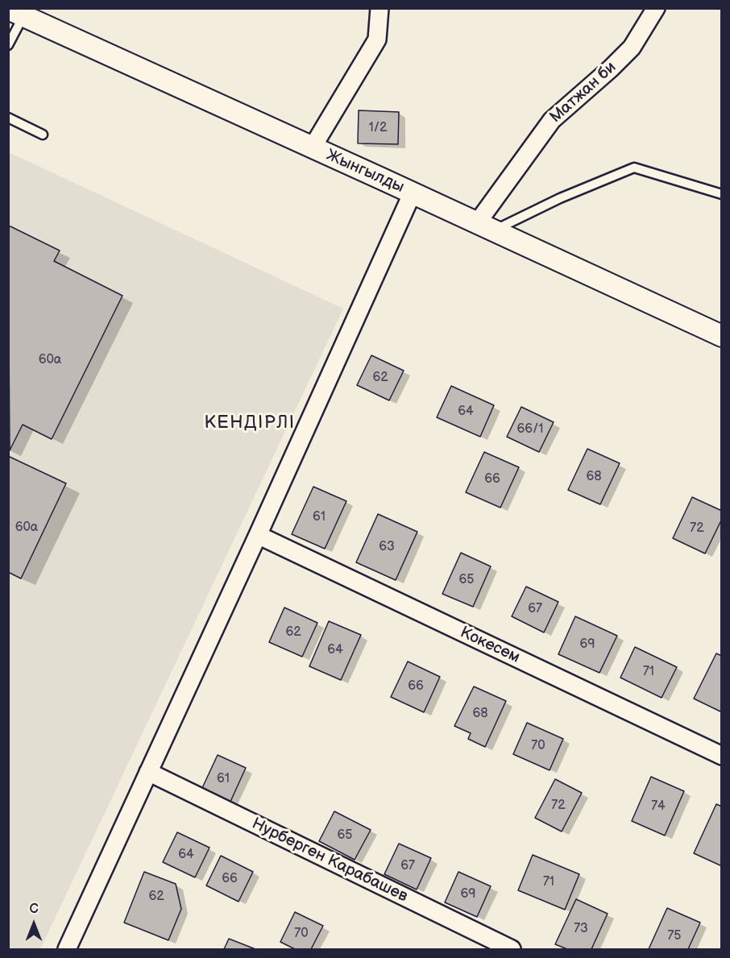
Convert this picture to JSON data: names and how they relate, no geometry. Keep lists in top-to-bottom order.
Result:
{
  "streets": {
    "street": [
      "Матжан би",
      "Жынгылды",
      "Кокесем",
      "Нурберген Карабашев"
    ]
  },
  "crossings": [
    ["Матжан би", "Жынгылды"]
  ],
  "districts": ["КЕНДІРЛІ"],
  "house_numbers": [
    "1/2",
    "60а",
    "62",
    "64",
    "66/1",
    "68",
    "66",
    "61",
    "60а",
    "72",
    "63",
    "65",
    "67",
    "62",
    "69",
    "64",
    "71",
    "66",
    "68",
    "70",
    "61",
    "72",
    "74",
    "65",
    "64",
    "67",
    "66",
    "71",
    "69",
    "62",
    "73",
    "70",
    "75"
  ],
  "north": "top"
}
